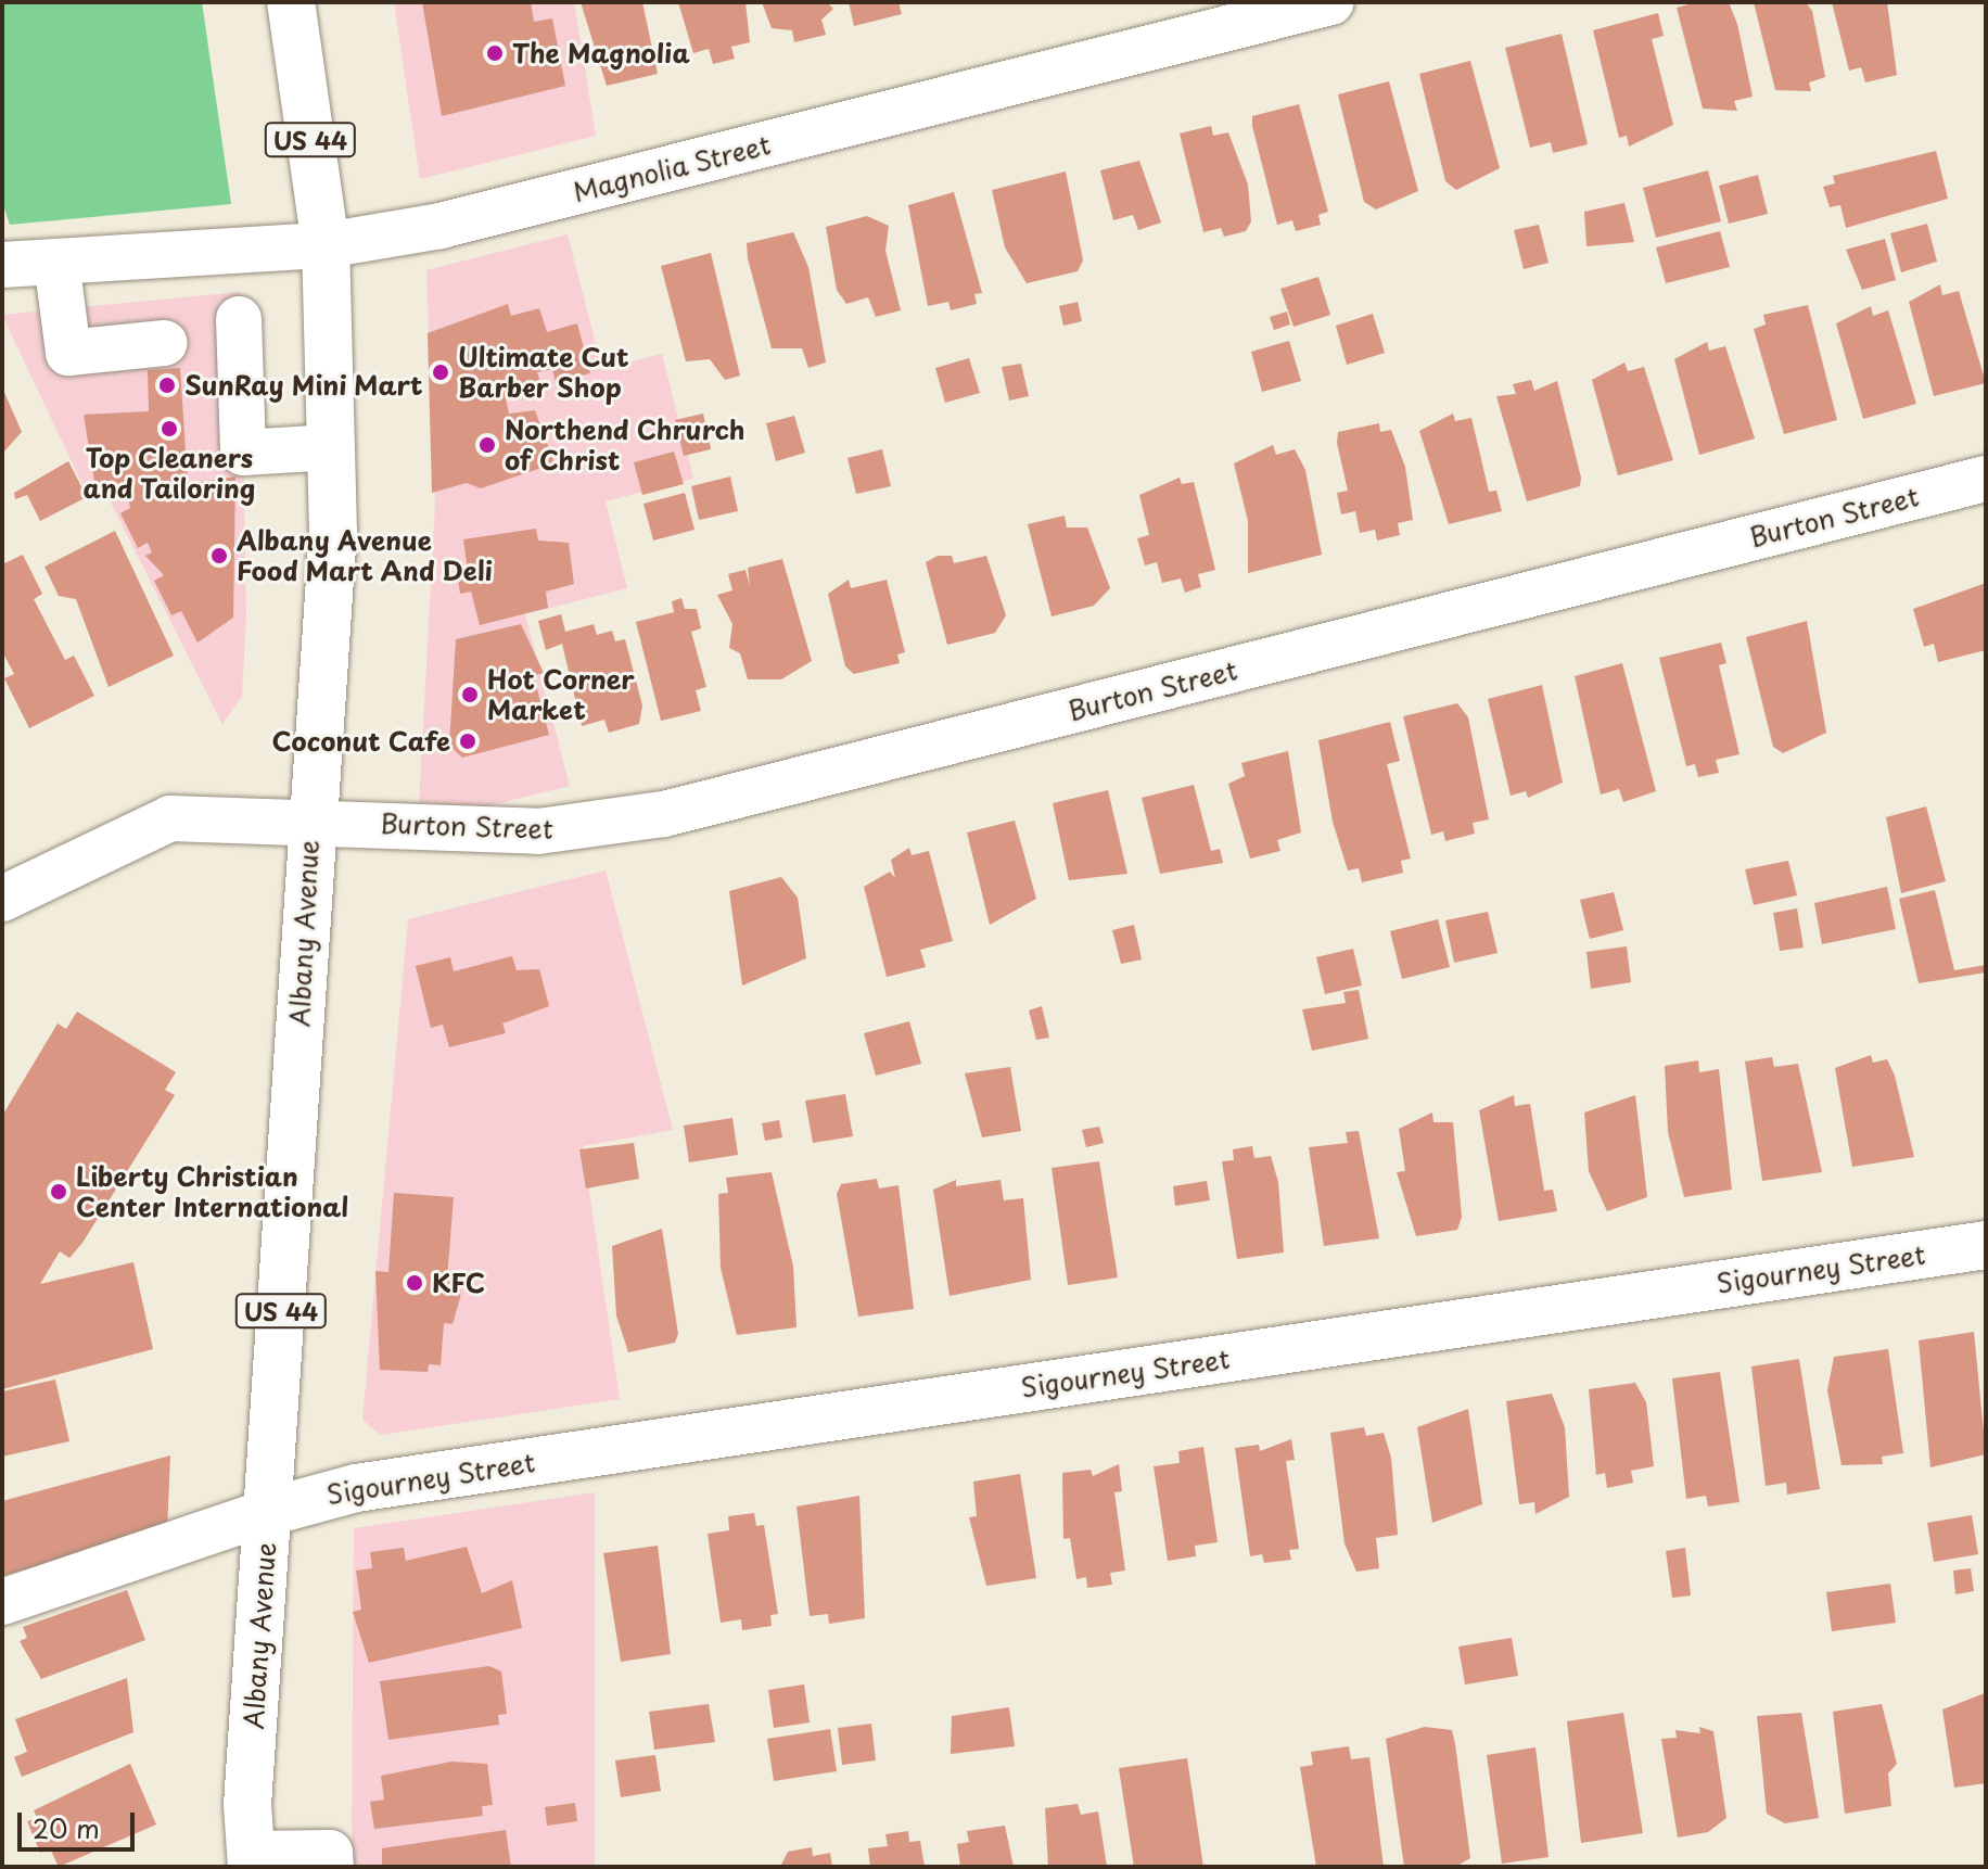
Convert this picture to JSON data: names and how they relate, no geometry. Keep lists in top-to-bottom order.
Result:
{
  "streets": {
    "main road": ["US 44", "Albany Avenue", "Sigourney Street"],
    "street": ["Magnolia Street", "Burton Street"]
  },
  "crossings": [
    ["Magnolia Street", "Albany Avenue"],
    ["Burton Street", "Albany Avenue"],
    ["Albany Avenue", "Sigourney Street"]
  ],
  "places": [
    "The Magnolia",
    "Ultimate Cut Barber Shop",
    "SunRay Mini Mart",
    "Top Cleaners and Tailoring",
    "Northend Chrurch of Christ",
    "Albany Avenue Food Mart And Deli",
    "Hot Corner Market",
    "Coconut Cafe",
    "Liberty Christian Center International",
    "KFC"
  ],
  "scale_bar": "20 m"
}
